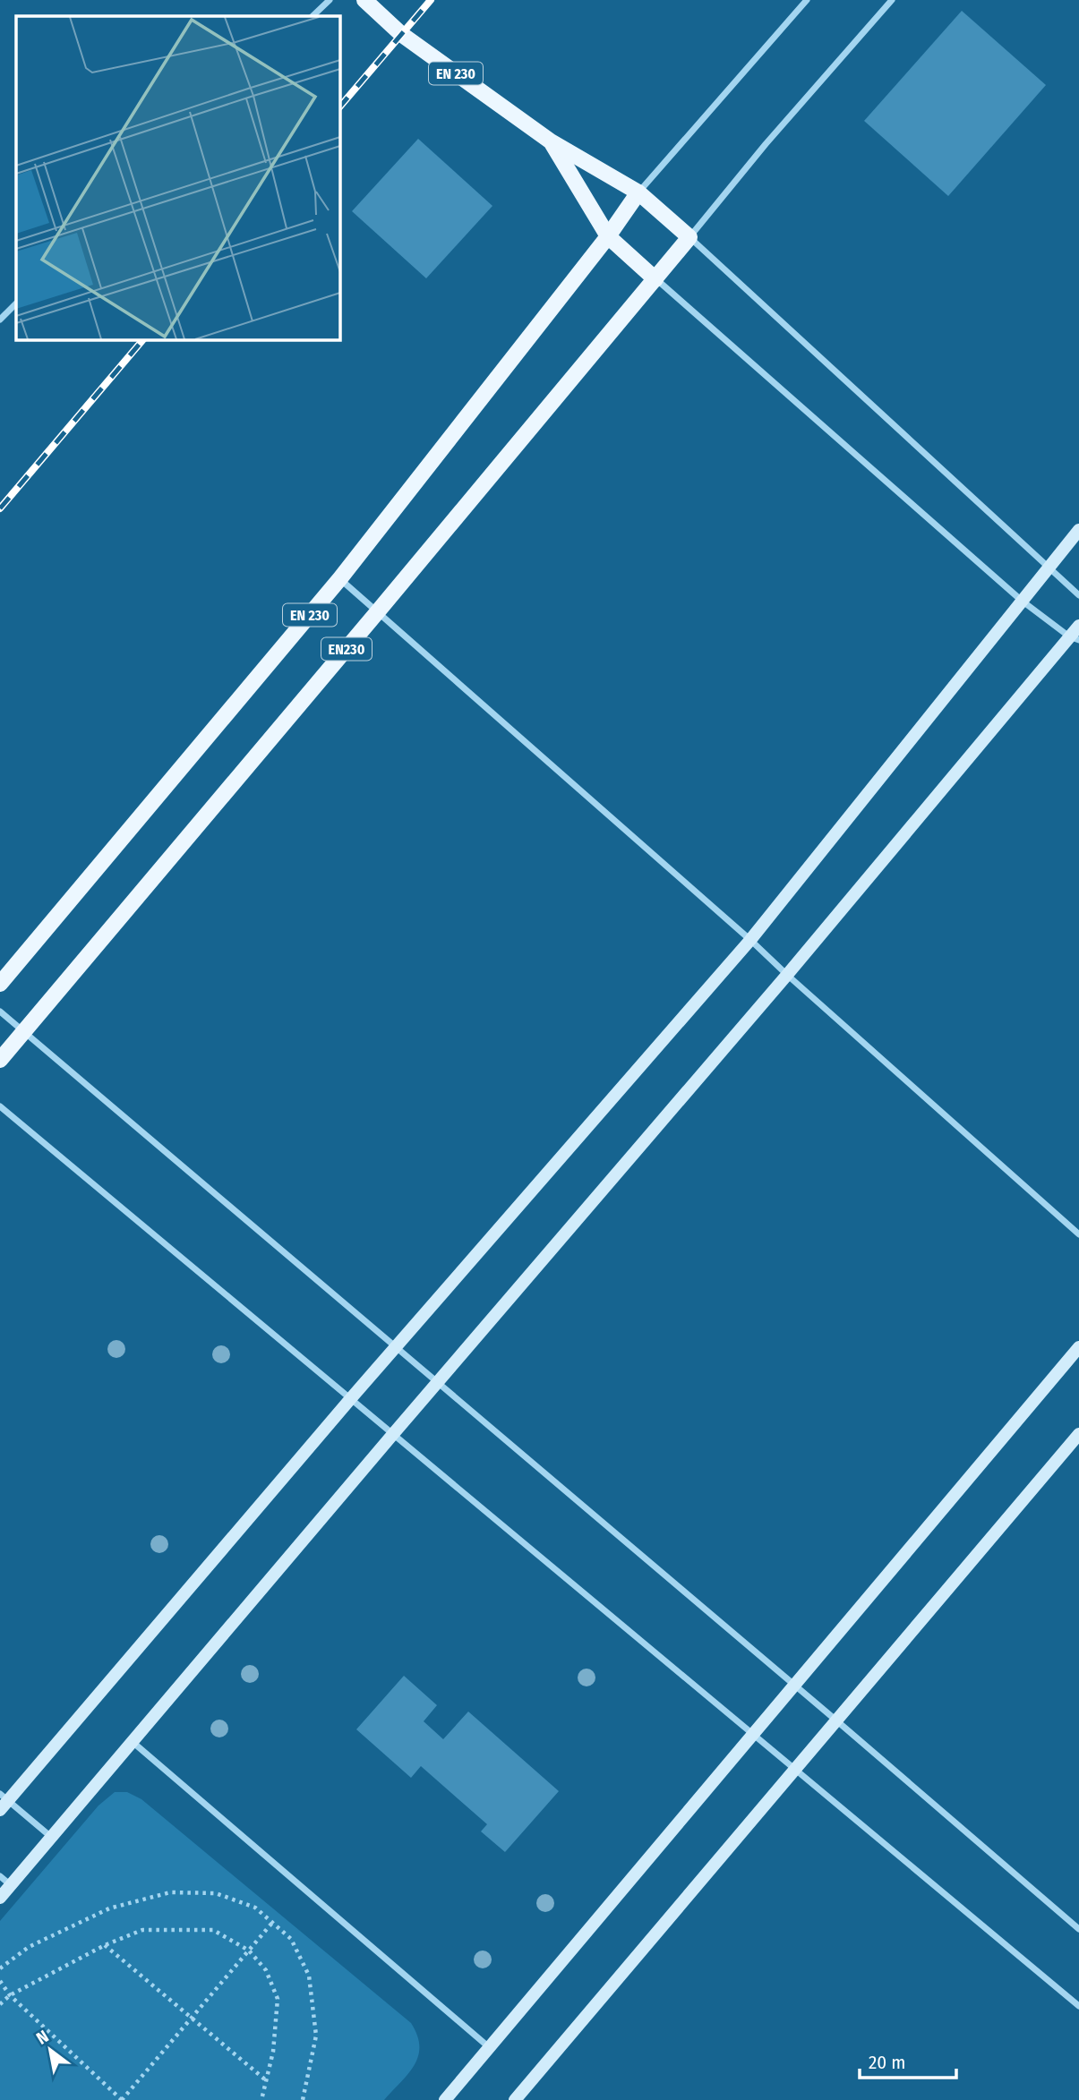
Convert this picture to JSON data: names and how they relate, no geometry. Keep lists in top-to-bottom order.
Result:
{
  "streets": {
    "main road": ["EN 230", "EN230"]
  },
  "crossings": [
    ["EN 230", "EN230"]
  ],
  "scale_bar": "20 m",
  "north": "top left"
}
